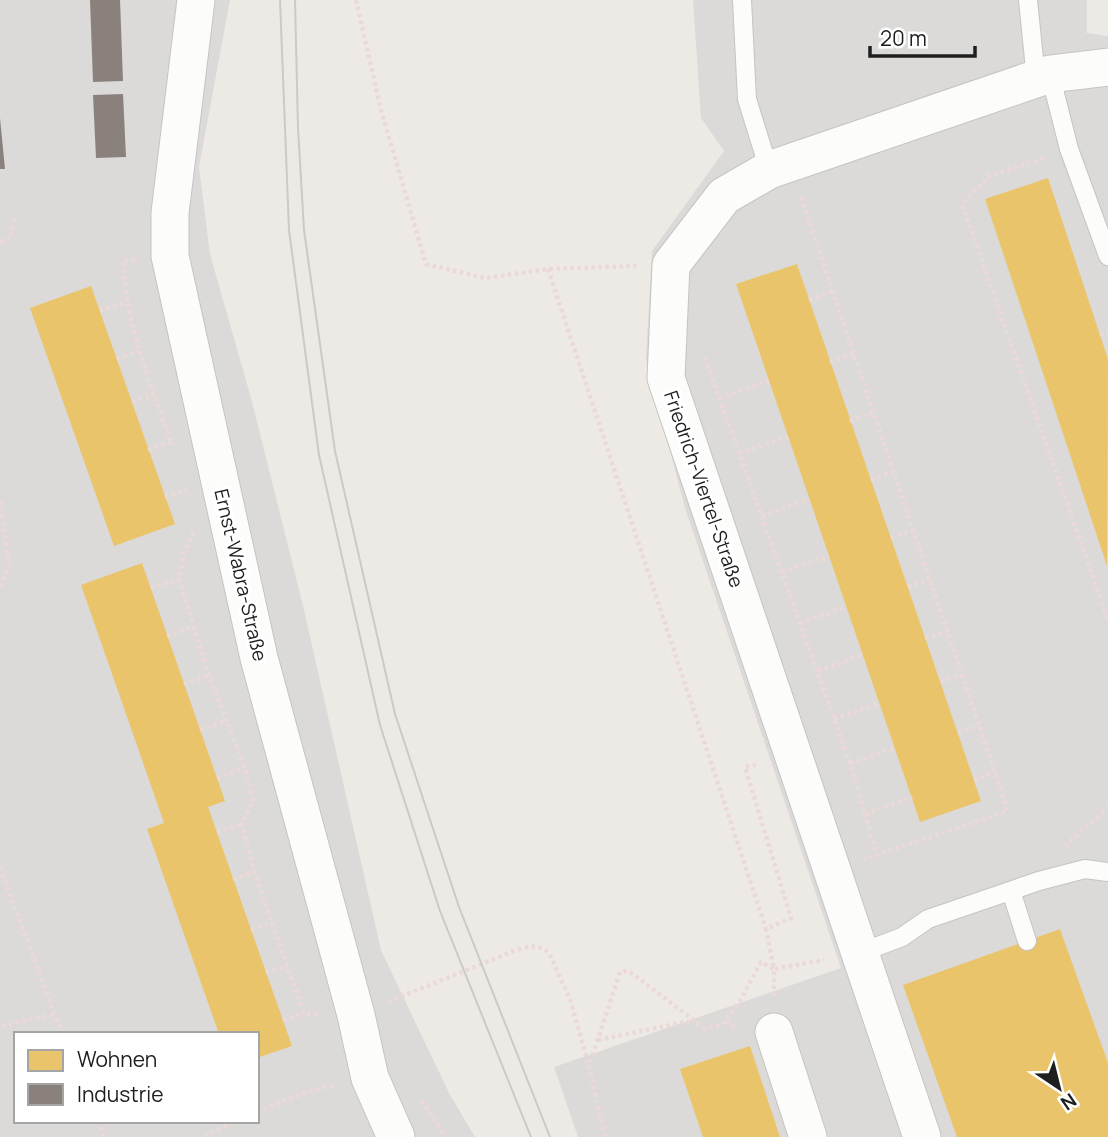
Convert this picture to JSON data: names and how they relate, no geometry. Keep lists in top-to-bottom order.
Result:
{
  "streets": {
    "street": ["Friedrich-Viertel-Straße", "Ernst-Wabra-Straße"]
  },
  "legend": ["Wohnen", "Industrie"],
  "scale_bar": "20 m",
  "north": "bottom right"
}
